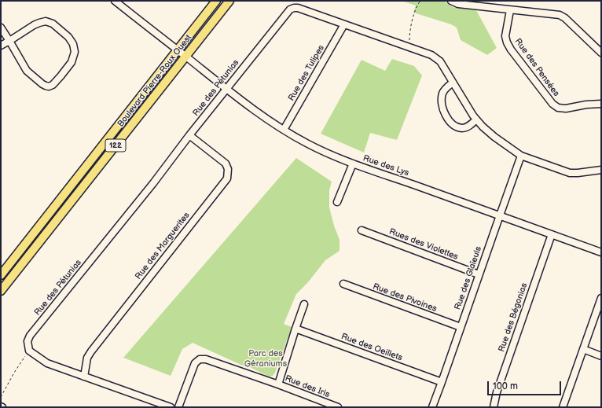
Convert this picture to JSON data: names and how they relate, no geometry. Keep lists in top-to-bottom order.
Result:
{
  "streets": {
    "main road": ["Boulevard Pierre-Roux Ouest", "122"],
    "street": [
      "Rue des Pensées",
      "Rue des Tulipes",
      "Rue des Pétunias",
      "Rue des Lys",
      "Rues des Violettes",
      "Rue des Marguerites",
      "Rue des Glaïeuls",
      "Rue des Pivoines",
      "Rue des Bégonias",
      "Rue des Oeillets",
      "Rue des Iris"
    ]
  },
  "crossings": [
    ["Rue des Tulipes", "Rue des Pétunias"],
    ["Rue des Tulipes", "Rue des Lys"],
    ["Boulevard Pierre-Roux Ouest", "Rue des Lys"],
    ["Rue des Pétunias", "Rue des Lys"],
    ["Rue des Pétunias", "Rue des Marguerites"],
    ["Rue des Pétunias", "Rue des Glaïeuls"],
    ["Rue des Lys", "Rue des Glaïeuls"],
    ["Rue des Lys", "Rue des Bégonias"],
    ["Rues des Violettes", "Rue des Glaïeuls"],
    ["Rue des Glaïeuls", "Rue des Pivoines"],
    ["Rue des Glaïeuls", "Rue des Oeillets"]
  ],
  "parks": ["Parc des Géraniums"],
  "scale_bar": "100 m"
}
